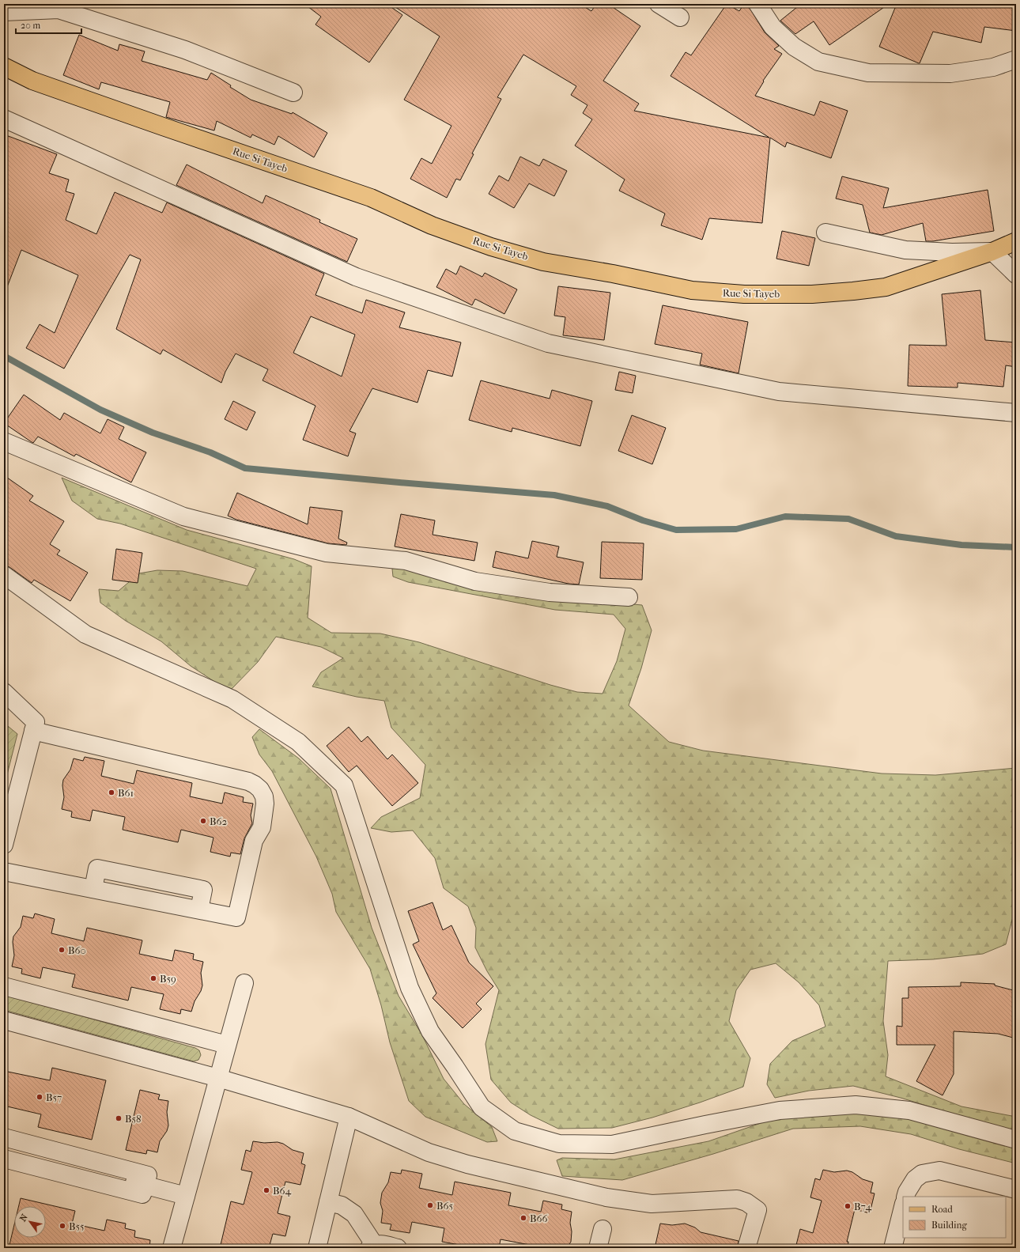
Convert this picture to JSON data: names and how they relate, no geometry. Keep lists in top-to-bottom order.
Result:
{
  "streets": {
    "main road": ["Rue Si Tayeb"]
  },
  "places": [
    "B61",
    "B62",
    "B60",
    "B59",
    "B57",
    "B58",
    "B64",
    "B65",
    "B74",
    "B66",
    "B55"
  ],
  "legend": ["Road", "Building"],
  "scale_bar": "20 m",
  "north": "top left"
}
